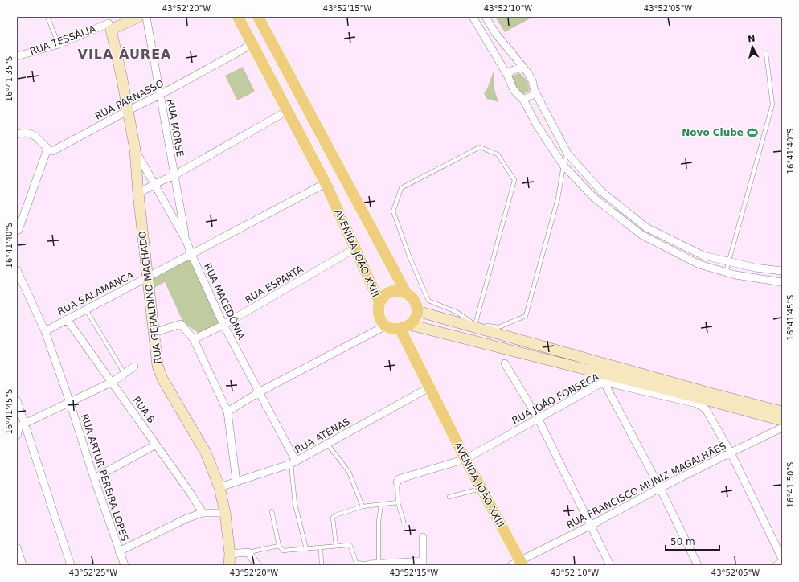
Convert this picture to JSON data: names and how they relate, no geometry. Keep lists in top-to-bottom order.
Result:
{
  "streets": {
    "main road": ["AVENIDA JOÃO XXIII"],
    "street": [
      "RUA TESSÁLIA",
      "RUA PARNASSO",
      "RUA MORSE",
      "RUA ESPARTA",
      "RUA SALAMANCA",
      "RUA GERALDINO MACHADO",
      "RUA MACEDÔNIA",
      "RUA JOÃO FONSECA",
      "RUA B",
      "RUA ATENAS",
      "RUA ARTUR PEREIRA LOPES",
      "RUA FRANCISCO MUNIZ MAGALHÃES"
    ]
  },
  "crossings": [
    ["RUA TESSÁLIA", "RUA GERALDINO MACHADO"],
    ["RUA PARNASSO", "RUA MORSE"],
    ["RUA PARNASSO", "AVENIDA JOÃO XXIII"],
    ["RUA PARNASSO", "RUA GERALDINO MACHADO"],
    ["RUA MORSE", "RUA MACEDÔNIA"],
    ["AVENIDA JOÃO XXIII", "RUA ESPARTA"],
    ["AVENIDA JOÃO XXIII", "RUA SALAMANCA"],
    ["AVENIDA JOÃO XXIII", "RUA JOÃO FONSECA"],
    ["AVENIDA JOÃO XXIII", "RUA ATENAS"],
    ["AVENIDA JOÃO XXIII", "RUA FRANCISCO MUNIZ MAGALHÃES"],
    ["RUA ESPARTA", "RUA MACEDÔNIA"],
    ["RUA SALAMANCA", "RUA GERALDINO MACHADO"],
    ["RUA SALAMANCA", "RUA MACEDÔNIA"],
    ["RUA SALAMANCA", "RUA B"],
    ["RUA SALAMANCA", "RUA ARTUR PEREIRA LOPES"],
    ["RUA GERALDINO MACHADO", "RUA MACEDÔNIA"],
    ["RUA GERALDINO MACHADO", "RUA ATENAS"],
    ["RUA MACEDÔNIA", "RUA ATENAS"],
    ["RUA JOÃO FONSECA", "RUA FRANCISCO MUNIZ MAGALHÃES"]
  ],
  "districts": ["VILA ÁUREA"],
  "places": {
    "sports": ["Novo Clube"]
  },
  "scale_bar": "50 m",
  "north": "top",
  "coordinates": [
    "43°52'20\"W",
    "43°52'15\"W",
    "43°52'10\"W",
    "43°52'05\"W",
    "16°41'35\"S",
    "16°41'40\"S",
    "16°41'45\"S",
    "16°41'50\"S",
    "43°52'25\"W"
  ]
}
